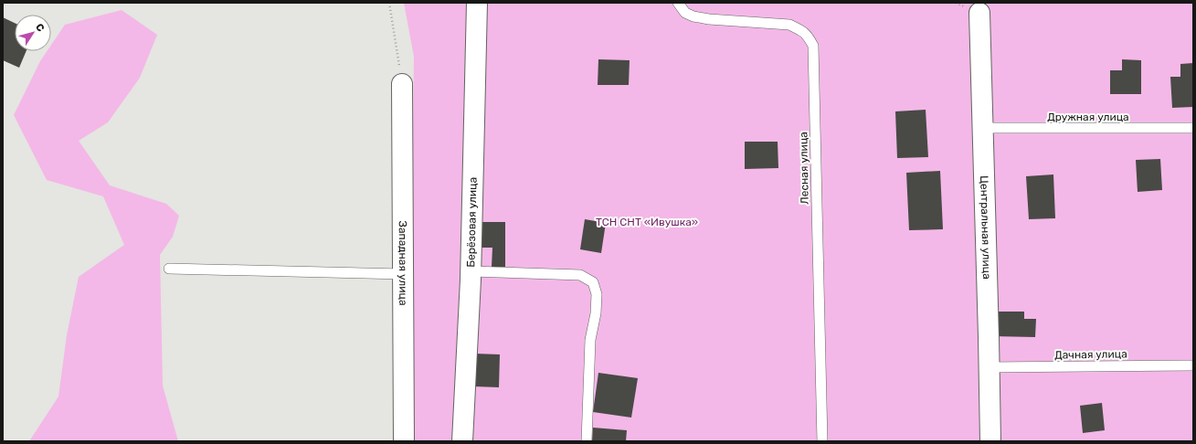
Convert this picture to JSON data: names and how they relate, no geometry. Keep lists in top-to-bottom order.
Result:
{
  "streets": {
    "street": ["Берёзовая улица", "Центральная улица", "Западная улица"],
    "lane": ["Дружная улица", "Лесная улица", "Дачная улица"]
  },
  "crossings": [
    ["Дружная улица", "Центральная улица"],
    ["Центральная улица", "Дачная улица"]
  ],
  "parks": ["ТСН СНТ «Ивушка»"],
  "north": "top right"
}
